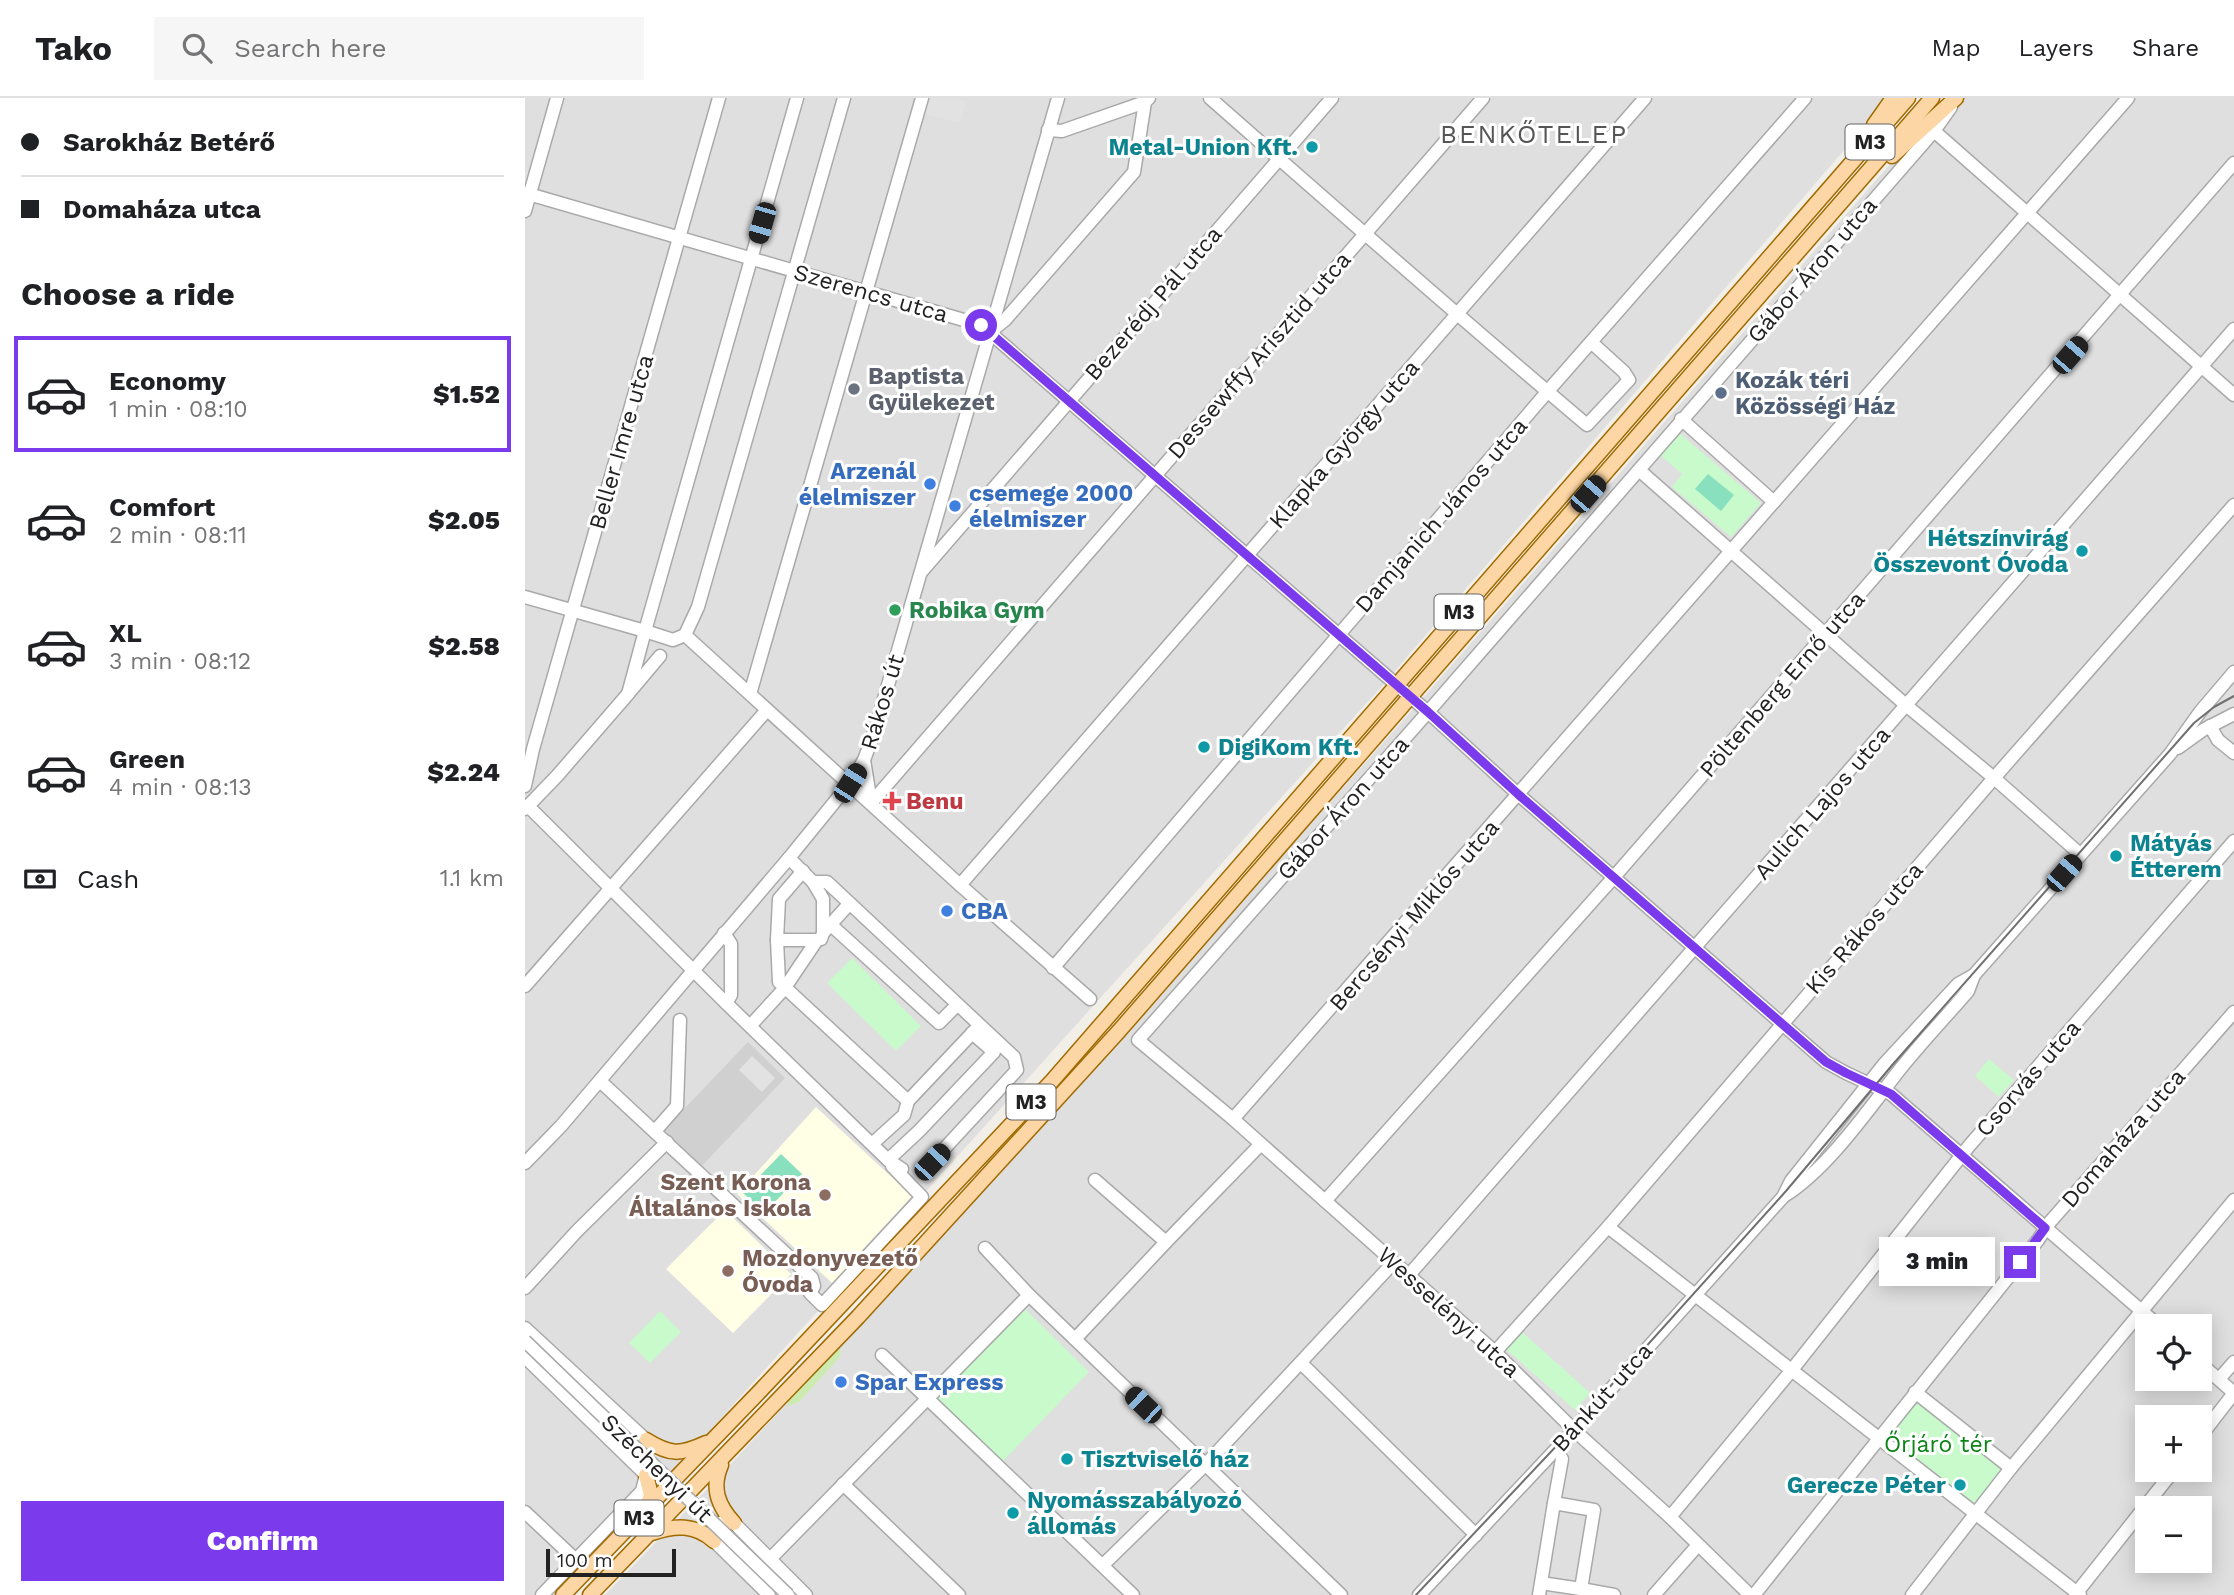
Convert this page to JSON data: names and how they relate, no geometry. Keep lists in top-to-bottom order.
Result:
{
  "streets": {
    "main road": ["M3"],
    "street": [
      "Gábor Áron utca",
      "Szerencs utca",
      "Bezerédj Pál utca",
      "Dessewffy Arisztid utca",
      "Beller Imre utca",
      "Klapka György utca",
      "Damjanich János utca",
      "Pöltenberg Ernő utca",
      "Rákos út",
      "Aulich Lajos utca",
      "Bercsényi Miklós utca",
      "Kis Rákos utca",
      "Csorvás utca",
      "Domaháza utca",
      "Wesselényi utca",
      "Bánkút utca",
      "Széchenyi út"
    ]
  },
  "crossings": [
    ["M3", "Szerencs utca"],
    ["Gábor Áron utca", "Szerencs utca"],
    ["Gábor Áron utca", "Wesselényi utca"],
    ["Szerencs utca", "Bezerédj Pál utca"],
    ["Szerencs utca", "Dessewffy Arisztid utca"],
    ["Szerencs utca", "Beller Imre utca"],
    ["Szerencs utca", "Klapka György utca"],
    ["Szerencs utca", "Damjanich János utca"],
    ["Szerencs utca", "Pöltenberg Ernő utca"],
    ["Szerencs utca", "Rákos út"],
    ["Szerencs utca", "Aulich Lajos utca"],
    ["Szerencs utca", "Bercsényi Miklós utca"],
    ["Szerencs utca", "Kis Rákos utca"],
    ["Szerencs utca", "Csorvás utca"],
    ["Szerencs utca", "Domaháza utca"],
    ["Szerencs utca", "Bánkút utca"],
    ["Bezerédj Pál utca", "Rákos út"],
    ["Pöltenberg Ernő utca", "Wesselényi utca"],
    ["Aulich Lajos utca", "Wesselényi utca"],
    ["Bercsényi Miklós utca", "Wesselényi utca"],
    ["Kis Rákos utca", "Wesselényi utca"],
    ["Csorvás utca", "Wesselényi utca"],
    ["Domaháza utca", "Wesselényi utca"],
    ["Wesselényi utca", "Bánkút utca"]
  ],
  "districts": ["BENKŐTELEP"],
  "parks": ["Őrjáró tér"],
  "places": {
    "other": [
      "Metal-Union Kft.",
      "Baptista Gyülekezet",
      "Kozák téri Közösségi Ház",
      "Arzenál élelmiszer",
      "csemege 2000 élelmiszer",
      "Hétszínvirág Összevont Óvoda",
      "Robika Gym",
      "DigiKom Kft.",
      "Mátyás Étterem",
      "CBA",
      "Szent Korona Általános Iskola",
      "Mozdonyvezető Óvoda",
      "Spar Express",
      "Tisztviselő ház",
      "Gerecze Péter",
      "Nyomásszabályozó állomás"
    ],
    "health": ["Benu"]
  },
  "scale_bar": "100 m",
  "page": {
    "header": "Tako",
    "search": "Search here",
    "nav": ["Map", "Layers", "Share"],
    "banner": ["Sarokház Betérő", "Domaháza utca"],
    "heading": "Choose a ride",
    "list": [
      {
        "name": "Economy",
        "note": "1 min · 08:10",
        "value": "$1.52"
      },
      {
        "name": "Comfort",
        "note": "2 min · 08:11",
        "value": "$2.05"
      },
      {
        "name": "XL",
        "note": "3 min · 08:12",
        "value": "$2.58"
      },
      {
        "name": "Green",
        "note": "4 min · 08:13",
        "value": "$2.24"
      }
    ],
    "pay": ["Cash", "1.1 km"],
    "bubble": "3 min",
    "map_buttons": ["+", "−"],
    "buttons": "Confirm",
    "scale": "100 m"
  }
}
